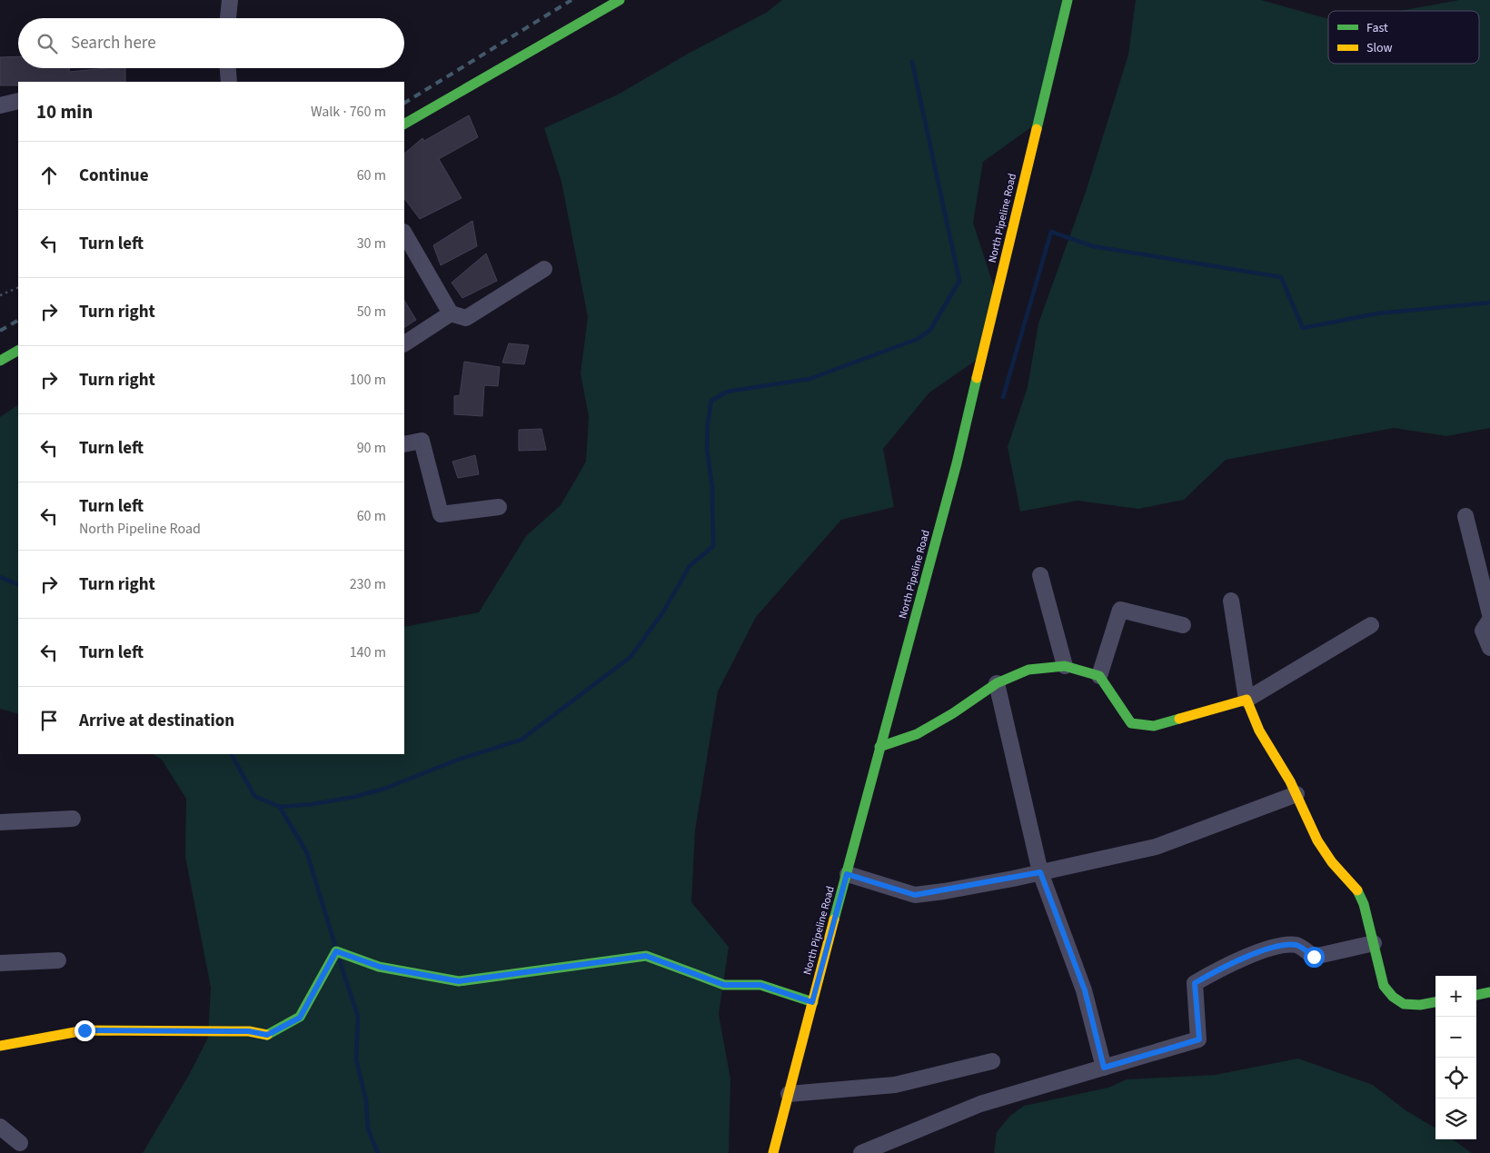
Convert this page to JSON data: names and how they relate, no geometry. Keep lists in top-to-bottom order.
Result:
{
  "streets": {
    "street": ["North Pipeline Road"]
  },
  "legend": ["Fast", "Slow"],
  "page": {
    "search": "Search here",
    "heading": ["10 min", "Walk · 760 m"],
    "list": [
      ["Continue", "60 m"],
      ["Turn left", "30 m"],
      ["Turn right", "50 m"],
      ["Turn right", "100 m"],
      ["Turn left", "90 m"],
      ["Turn left", "North Pipeline Road", "60 m"],
      ["Turn right", "230 m"],
      ["Turn left", "140 m"],
      "Arrive at destination"
    ],
    "map_buttons": ["+", "−"]
  }
}
